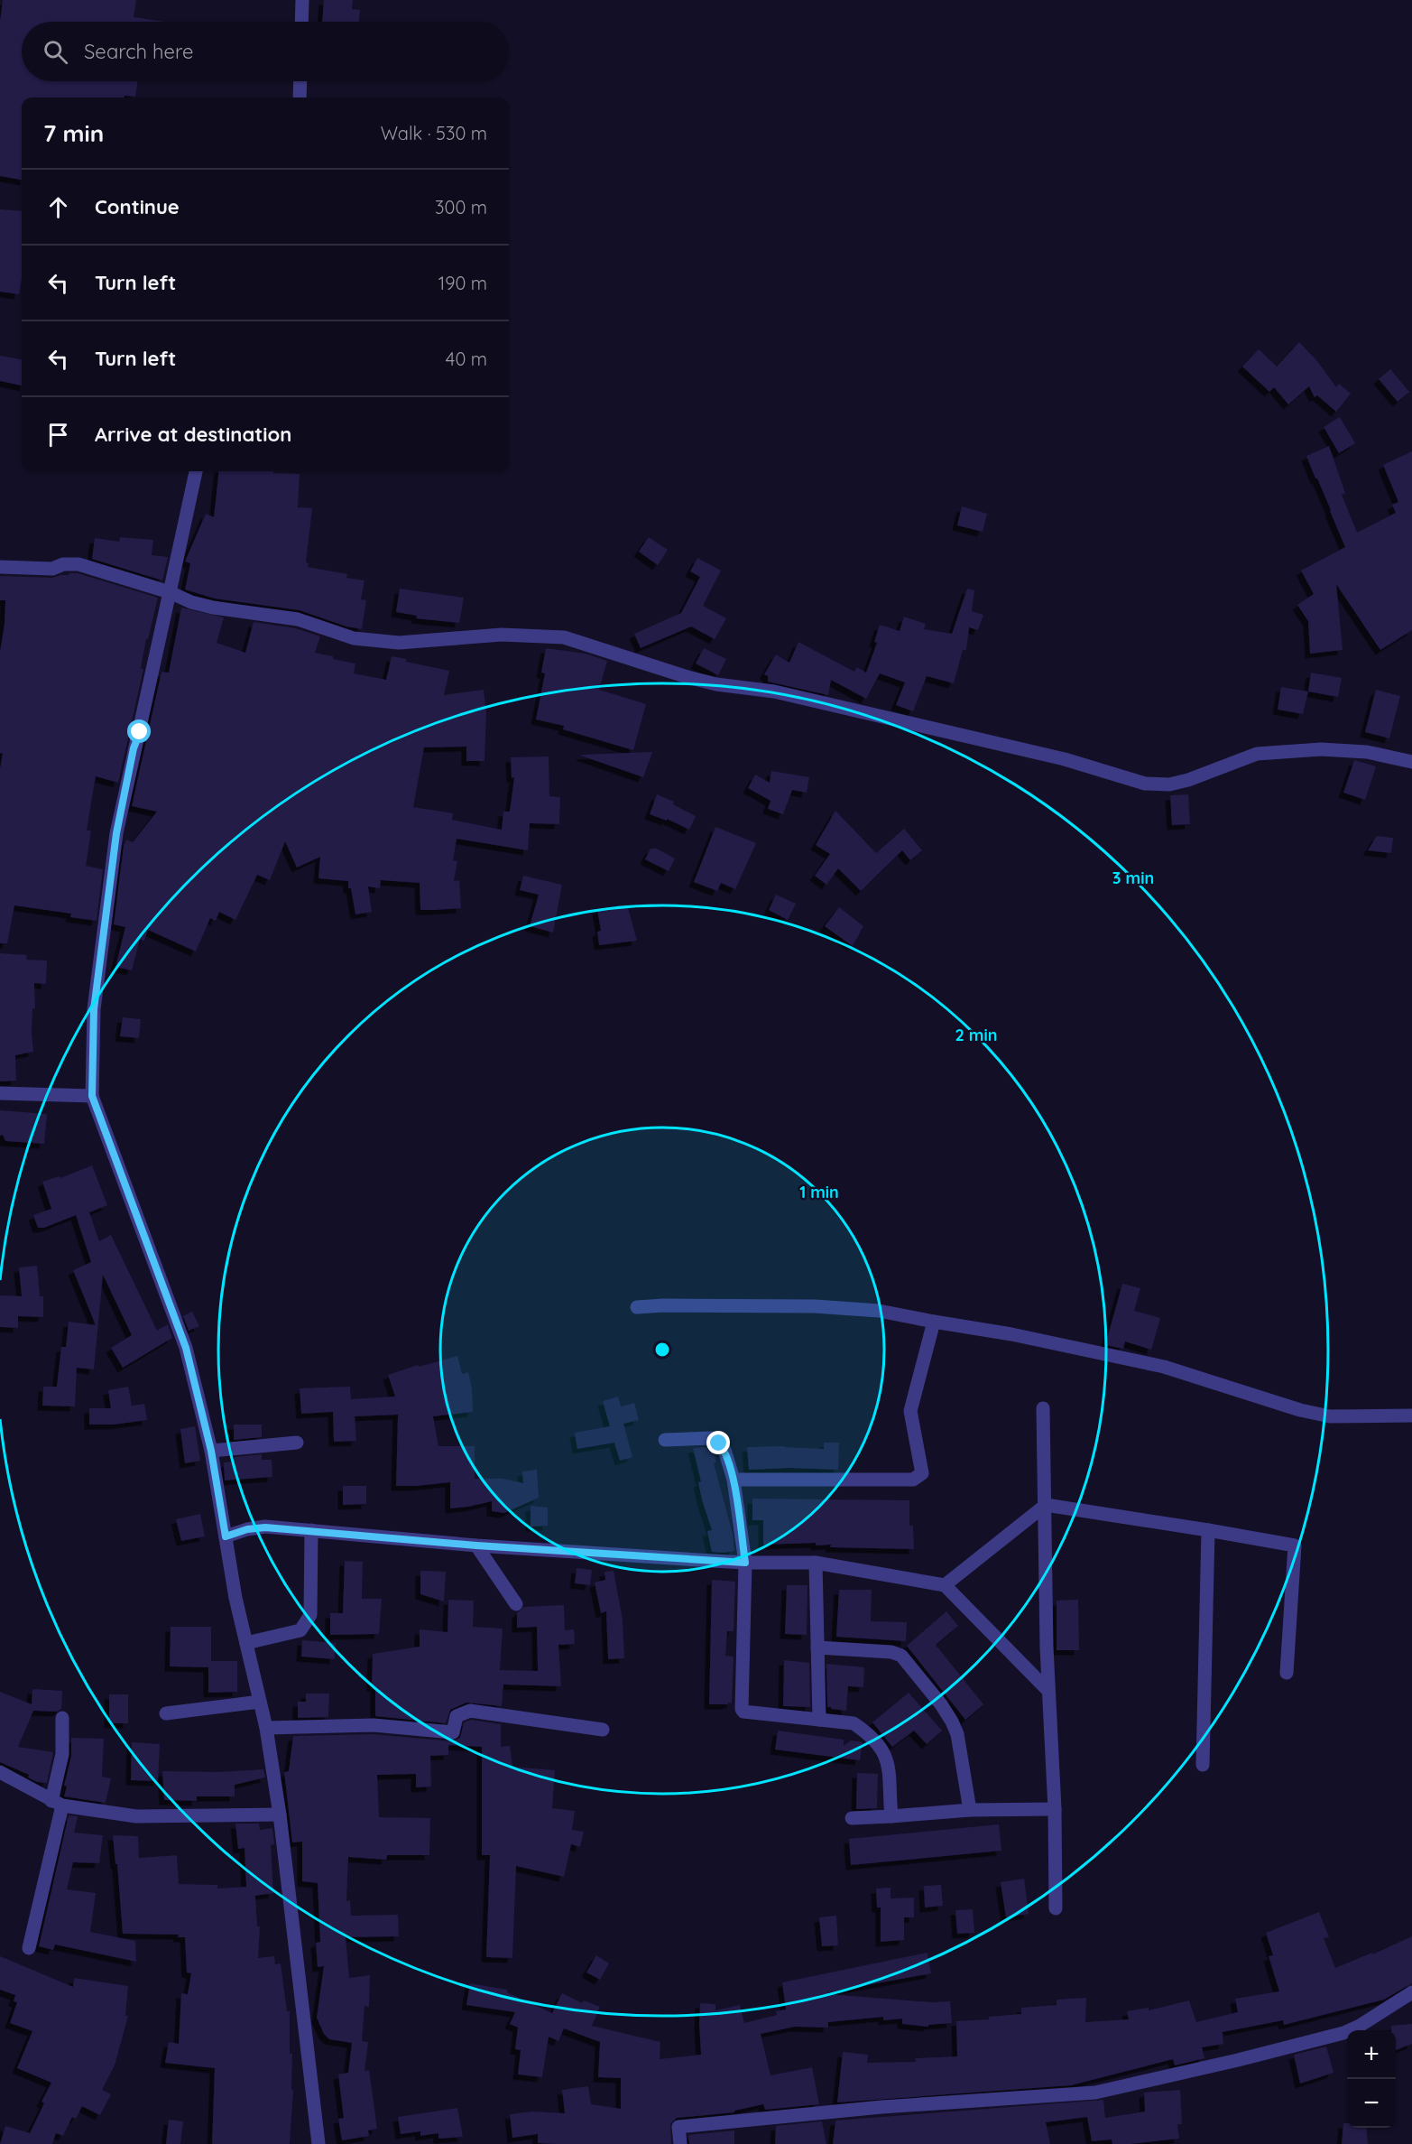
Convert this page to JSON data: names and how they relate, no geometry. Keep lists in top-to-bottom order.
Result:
{
  "page": {
    "search": "Search here",
    "heading": ["7 min", "Walk · 530 m"],
    "list": [
      ["Continue", "300 m"],
      ["Turn left", "190 m"],
      ["Turn left", "40 m"],
      "Arrive at destination"
    ],
    "map_buttons": ["+", "−"]
  },
  "rings": ["3 min", "2 min", "1 min"]
}
